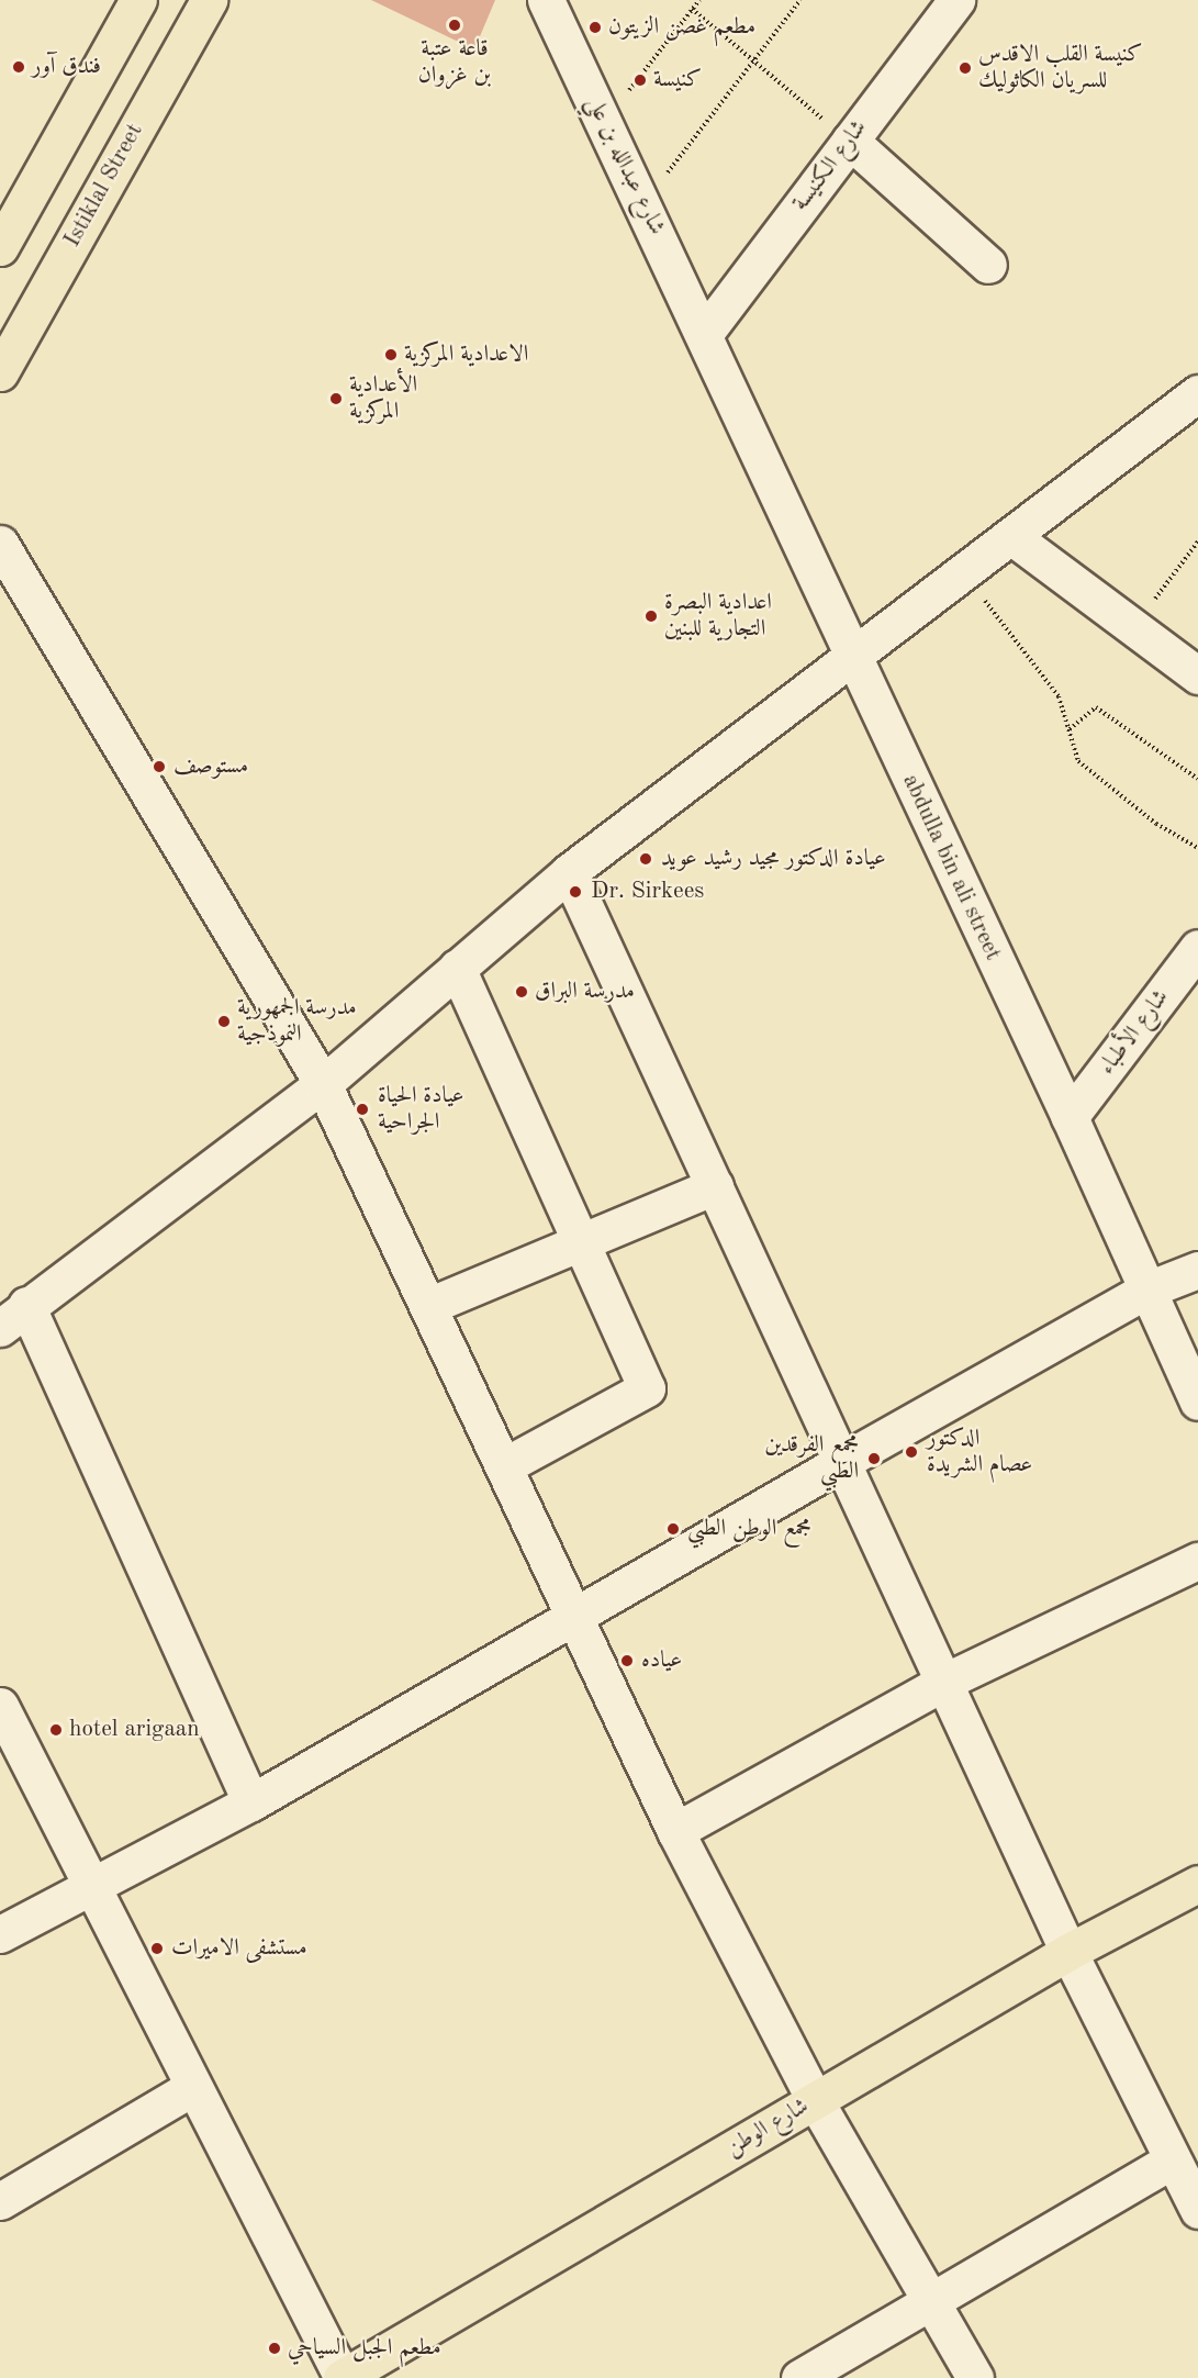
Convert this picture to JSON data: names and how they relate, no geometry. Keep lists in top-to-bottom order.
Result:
{
  "streets": {
    "main road": ["Istiklal Street", "شارع الوطن"],
    "street": [
      "شارع عبدالله بن علي",
      "شارع الكنيسة",
      "abdulla bin ali street",
      "شارع الأطباء"
    ]
  },
  "crossings": [
    ["شارع عبدالله بن علي", "شارع الكنيسة"],
    ["شارع عبدالله بن علي", "abdulla bin ali street"],
    ["شارع الكنيسة", "abdulla bin ali street"],
    ["abdulla bin ali street", "شارع الأطباء"]
  ],
  "places": [
    "قاعة عتبة بن غزوان",
    "مطعم غصن الزيتون",
    "فندق آور",
    "كنيسة القلب الاقدس للسريان الكاثوليك",
    "كنيسة",
    "الاعدادية المركزية",
    "الأعدادية المركزية",
    "اعدادية البصرة التجارية للبنين",
    "مستوصف",
    "عيادة الدكتور مجيد رشيد عويد",
    "Dr. Sirkees",
    "مدرسة البراق",
    "مدرسة الجمهورية النموذجية",
    "عيادة الحياة الجراحية",
    "الدكتور عصام الشريدة",
    "مجمع الفرقدين الطبي",
    "مجمع الوطن الطبي",
    "عياده",
    "hotel arigaan",
    "مستشفى الاميرات",
    "مطعم الجبل السياحي"
  ]
}
